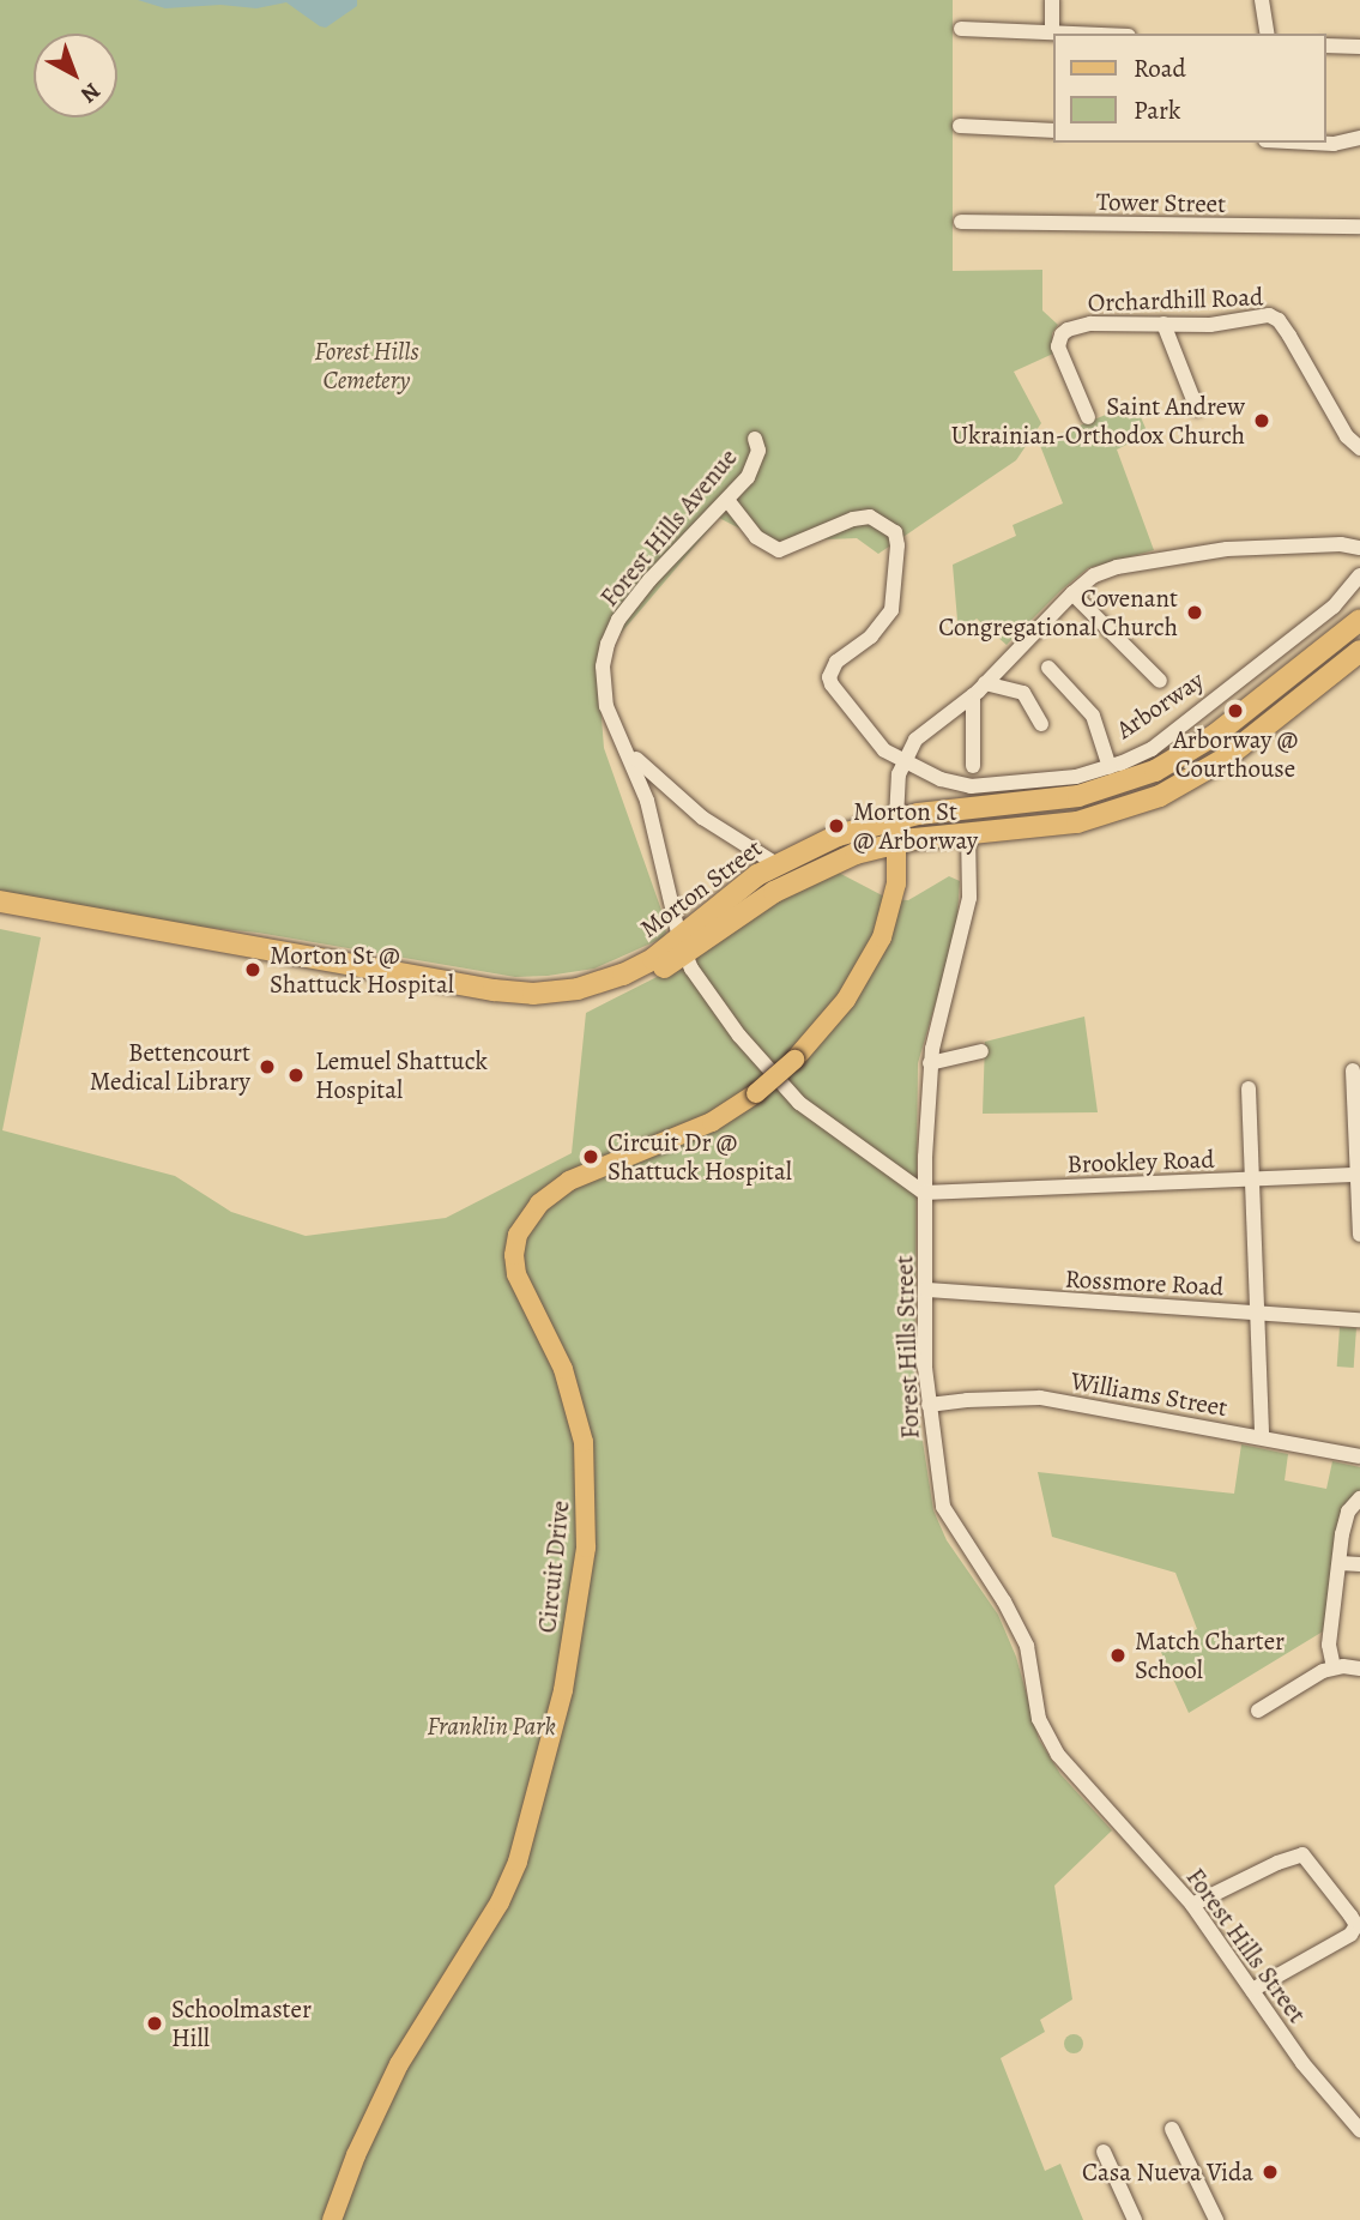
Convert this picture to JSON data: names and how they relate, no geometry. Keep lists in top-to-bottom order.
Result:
{
  "streets": {
    "highway": ["Arborway", "Morton Street"],
    "main road": ["Circuit Drive"],
    "street": [
      "Tower Street",
      "Orchardhill Road",
      "Forest Hills Avenue",
      "Brookley Road",
      "Rossmore Road",
      "Forest Hills Street",
      "Williams Street"
    ]
  },
  "crossings": [
    ["Forest Hills Avenue", "Arborway"],
    ["Forest Hills Avenue", "Morton Street"],
    ["Arborway", "Morton Street"],
    ["Arborway", "Circuit Drive"],
    ["Morton Street", "Circuit Drive"],
    ["Brookley Road", "Forest Hills Street"],
    ["Rossmore Road", "Forest Hills Street"],
    ["Forest Hills Street", "Williams Street"]
  ],
  "parks": ["Forest Hills Cemetery", "Franklin Park"],
  "places": [
    "Saint Andrew Ukrainian-Orthodox Church",
    "Covenant Congregational Church",
    "Arborway @ Courthouse",
    "Morton St @ Arborway",
    "Morton St @ Shattuck Hospital",
    "Bettencourt Medical Library",
    "Lemuel Shattuck Hospital",
    "Circuit Dr @ Shattuck Hospital",
    "Match Charter School",
    "Schoolmaster Hill",
    "Casa Nueva Vida"
  ],
  "legend": ["Road", "Park"],
  "north": "bottom right"
}
